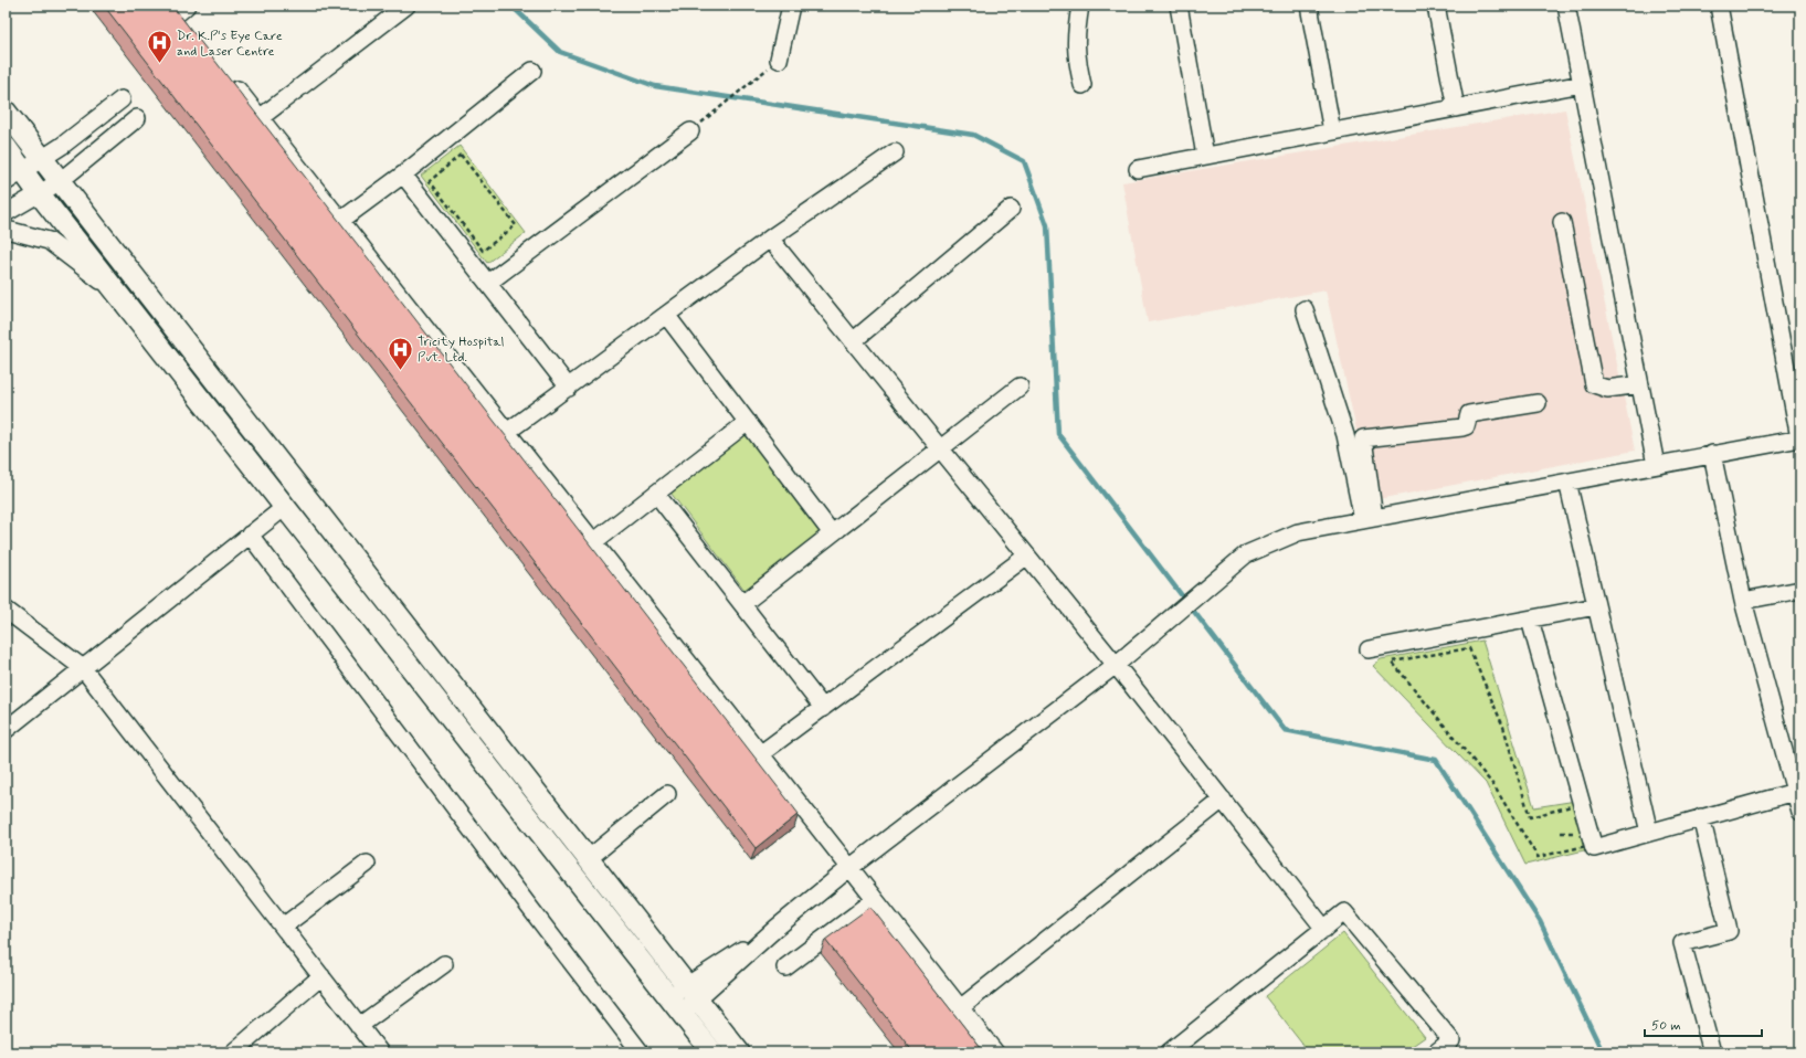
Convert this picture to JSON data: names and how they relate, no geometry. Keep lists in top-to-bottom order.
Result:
{
  "places": {
    "hospital": ["Dr. K.P's Eye Care and Laser Centre", "Tricity Hospital Pvt. Ltd."]
  },
  "scale_bar": "50 m"
}
